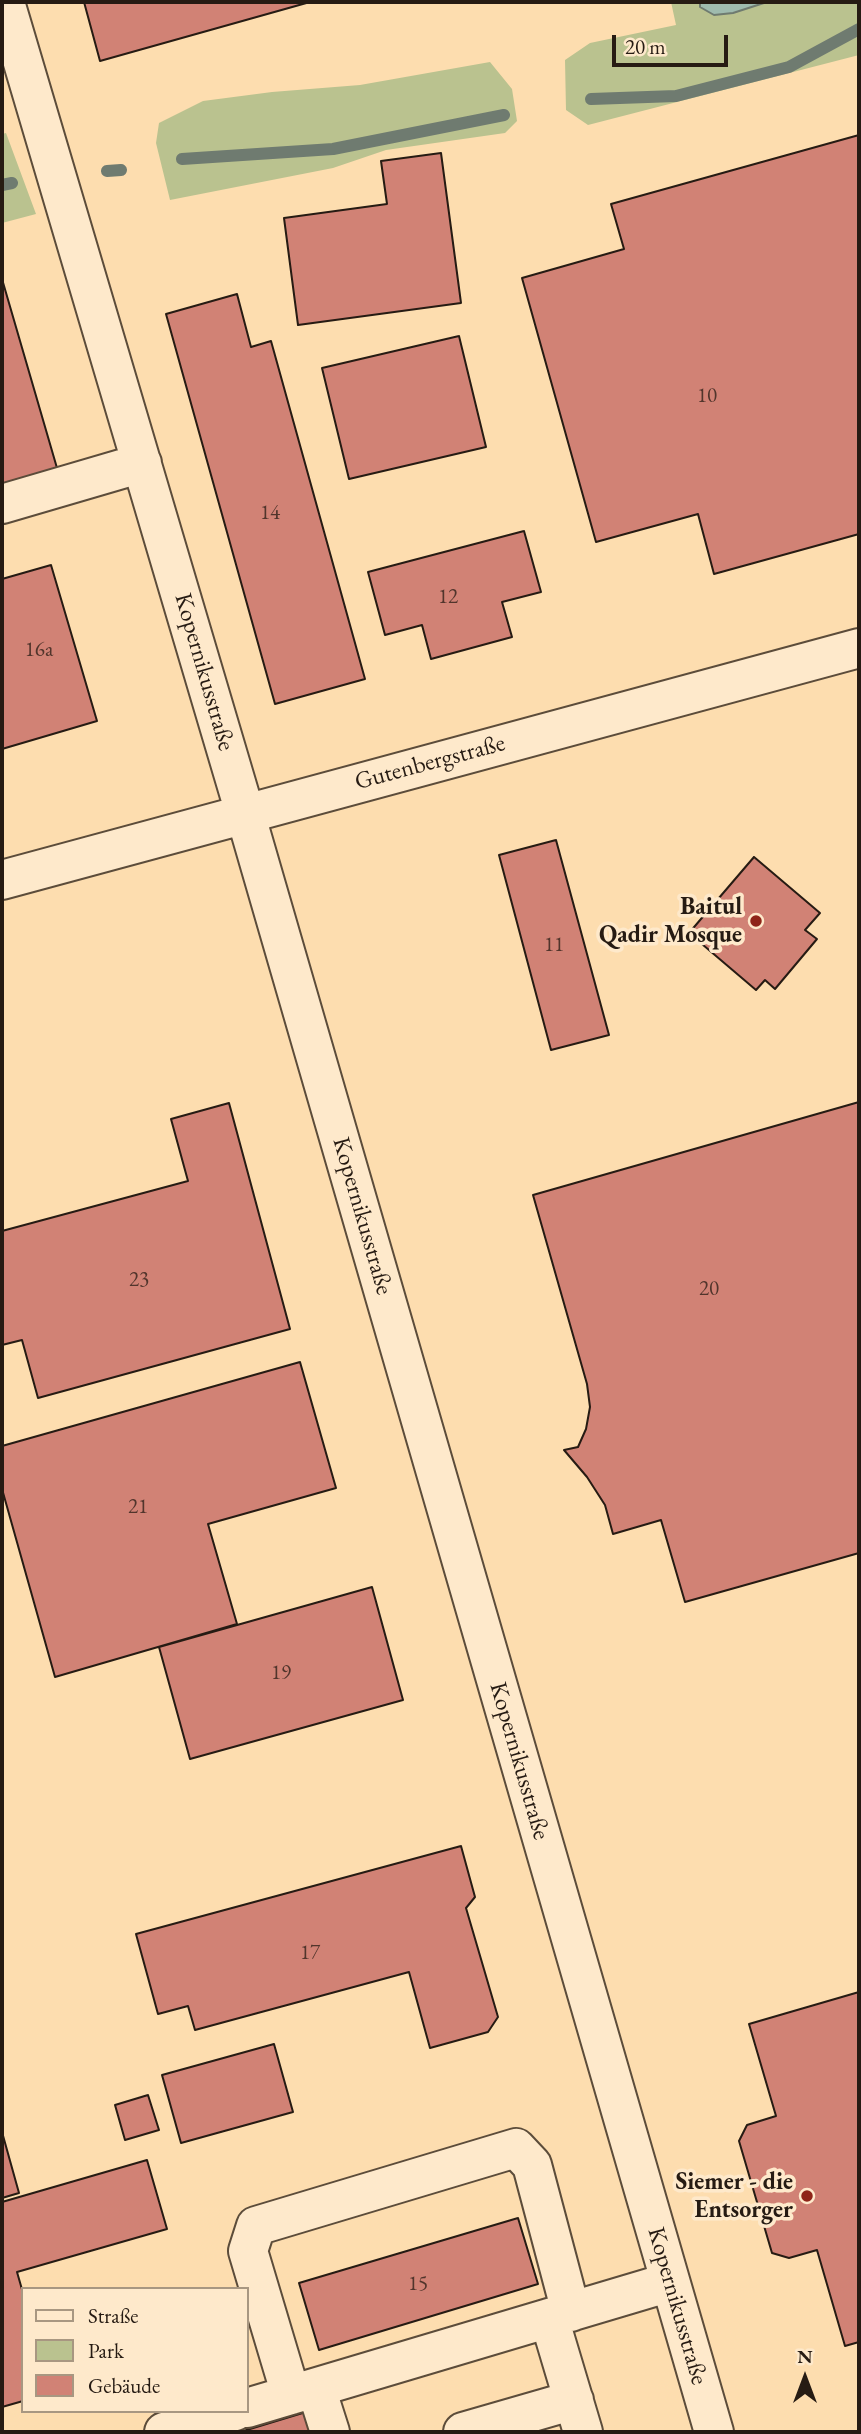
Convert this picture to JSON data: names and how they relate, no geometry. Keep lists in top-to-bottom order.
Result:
{
  "streets": {
    "street": ["Kopernikusstraße", "Gutenbergstraße"]
  },
  "crossings": [
    ["Kopernikusstraße", "Gutenbergstraße"]
  ],
  "places": ["Baitul Qadir Mosque", "Siemer - die Entsorger"],
  "house_numbers": [
    "10",
    "14",
    "12",
    "16a",
    "11",
    "23",
    "20",
    "21",
    "19",
    "17",
    "15"
  ],
  "legend": ["Straße", "Park", "Gebäude"],
  "scale_bar": "20 m",
  "north": "top"
}
